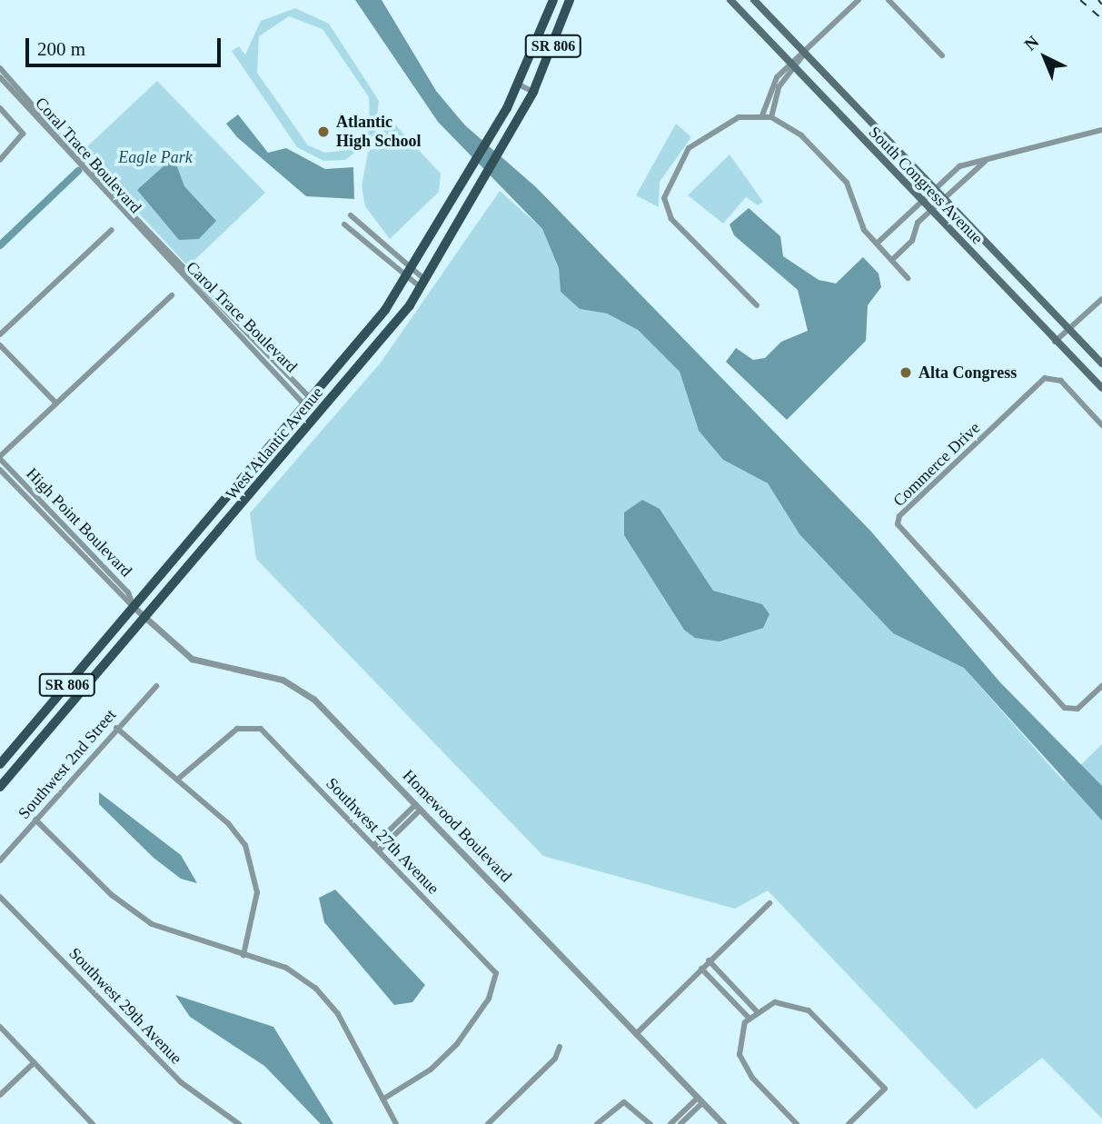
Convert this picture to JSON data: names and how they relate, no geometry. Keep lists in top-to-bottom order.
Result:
{
  "streets": {
    "main road": ["SR 806", "South Congress Avenue", "West Atlantic Avenue"],
    "street": [
      "Coral Trace Boulevard",
      "Carol Trace Boulevard",
      "Commerce Drive",
      "High Point Boulevard",
      "Southwest 2nd Street",
      "Homewood Boulevard",
      "Southwest 27th Avenue",
      "Southwest 29th Avenue"
    ]
  },
  "crossings": [
    ["Coral Trace Boulevard", "Carol Trace Boulevard"],
    ["Carol Trace Boulevard", "West Atlantic Avenue"],
    ["West Atlantic Avenue", "High Point Boulevard"],
    ["West Atlantic Avenue", "Homewood Boulevard"],
    ["High Point Boulevard", "Homewood Boulevard"]
  ],
  "parks": ["Eagle Park"],
  "places": ["Atlantic High School", "Alta Congress"],
  "scale_bar": "200 m",
  "north": "top left"
}
